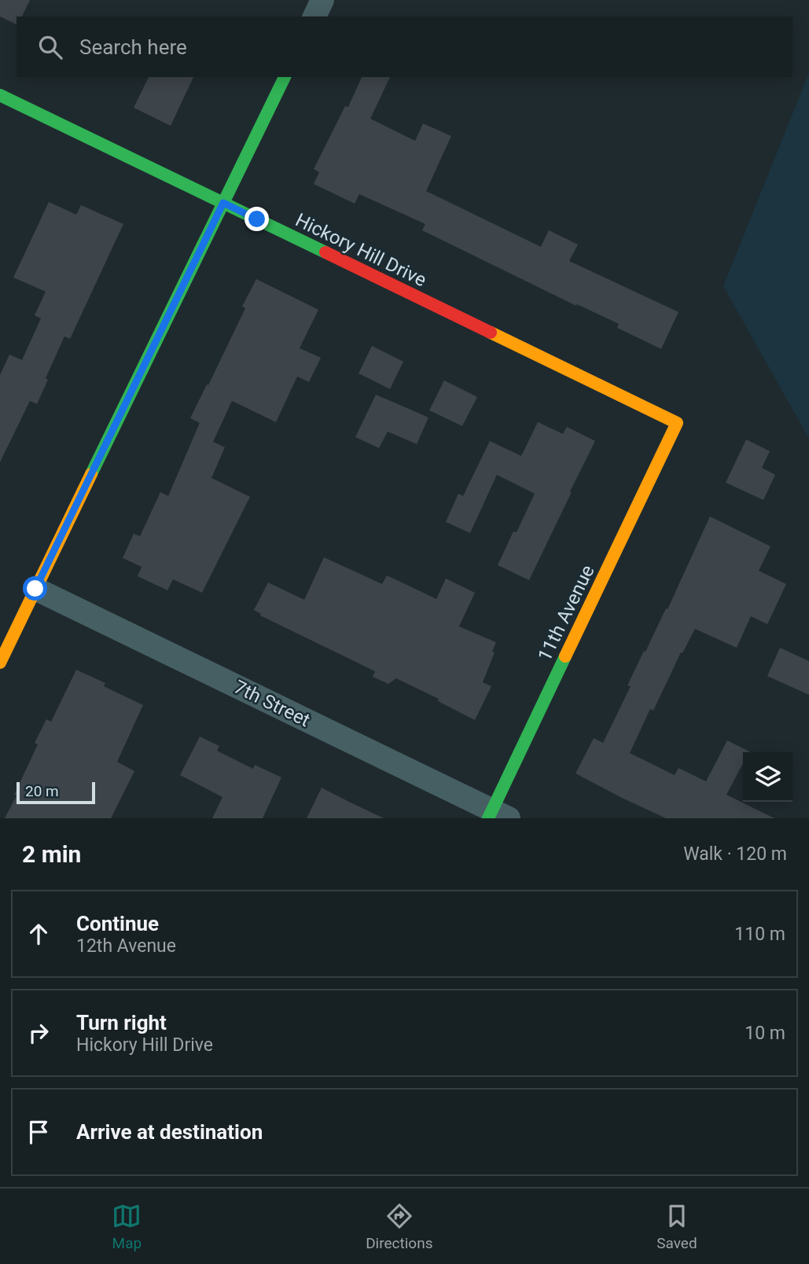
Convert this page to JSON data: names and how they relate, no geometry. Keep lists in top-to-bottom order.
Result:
{
  "streets": {
    "street": ["Hickory Hill Drive", "11th Avenue", "7th Street"]
  },
  "crossings": [
    ["Hickory Hill Drive", "11th Avenue"],
    ["11th Avenue", "7th Street"]
  ],
  "scale_bar": "20 m",
  "page": {
    "search": "Search here",
    "scale": "20 m",
    "heading": ["2 min", "Walk · 120 m"],
    "list": [
      ["Continue", "12th Avenue", "110 m"],
      ["Turn right", "Hickory Hill Drive", "10 m"],
      "Arrive at destination"
    ],
    "nav": ["Map", "Directions", "Saved"]
  }
}
